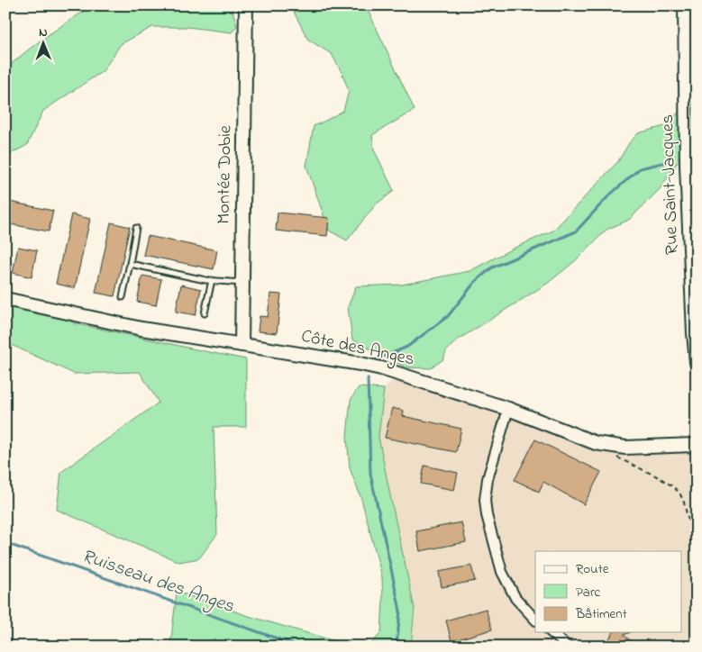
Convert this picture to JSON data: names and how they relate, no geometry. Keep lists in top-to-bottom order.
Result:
{
  "streets": {
    "street": ["Montée Dobie", "Rue Saint-Jacques", "Côte des Anges"]
  },
  "crossings": [
    ["Montée Dobie", "Côte des Anges"]
  ],
  "water": ["Ruisseau des Anges"],
  "legend": ["Route", "Parc", "Bâtiment"],
  "north": "top"
}
